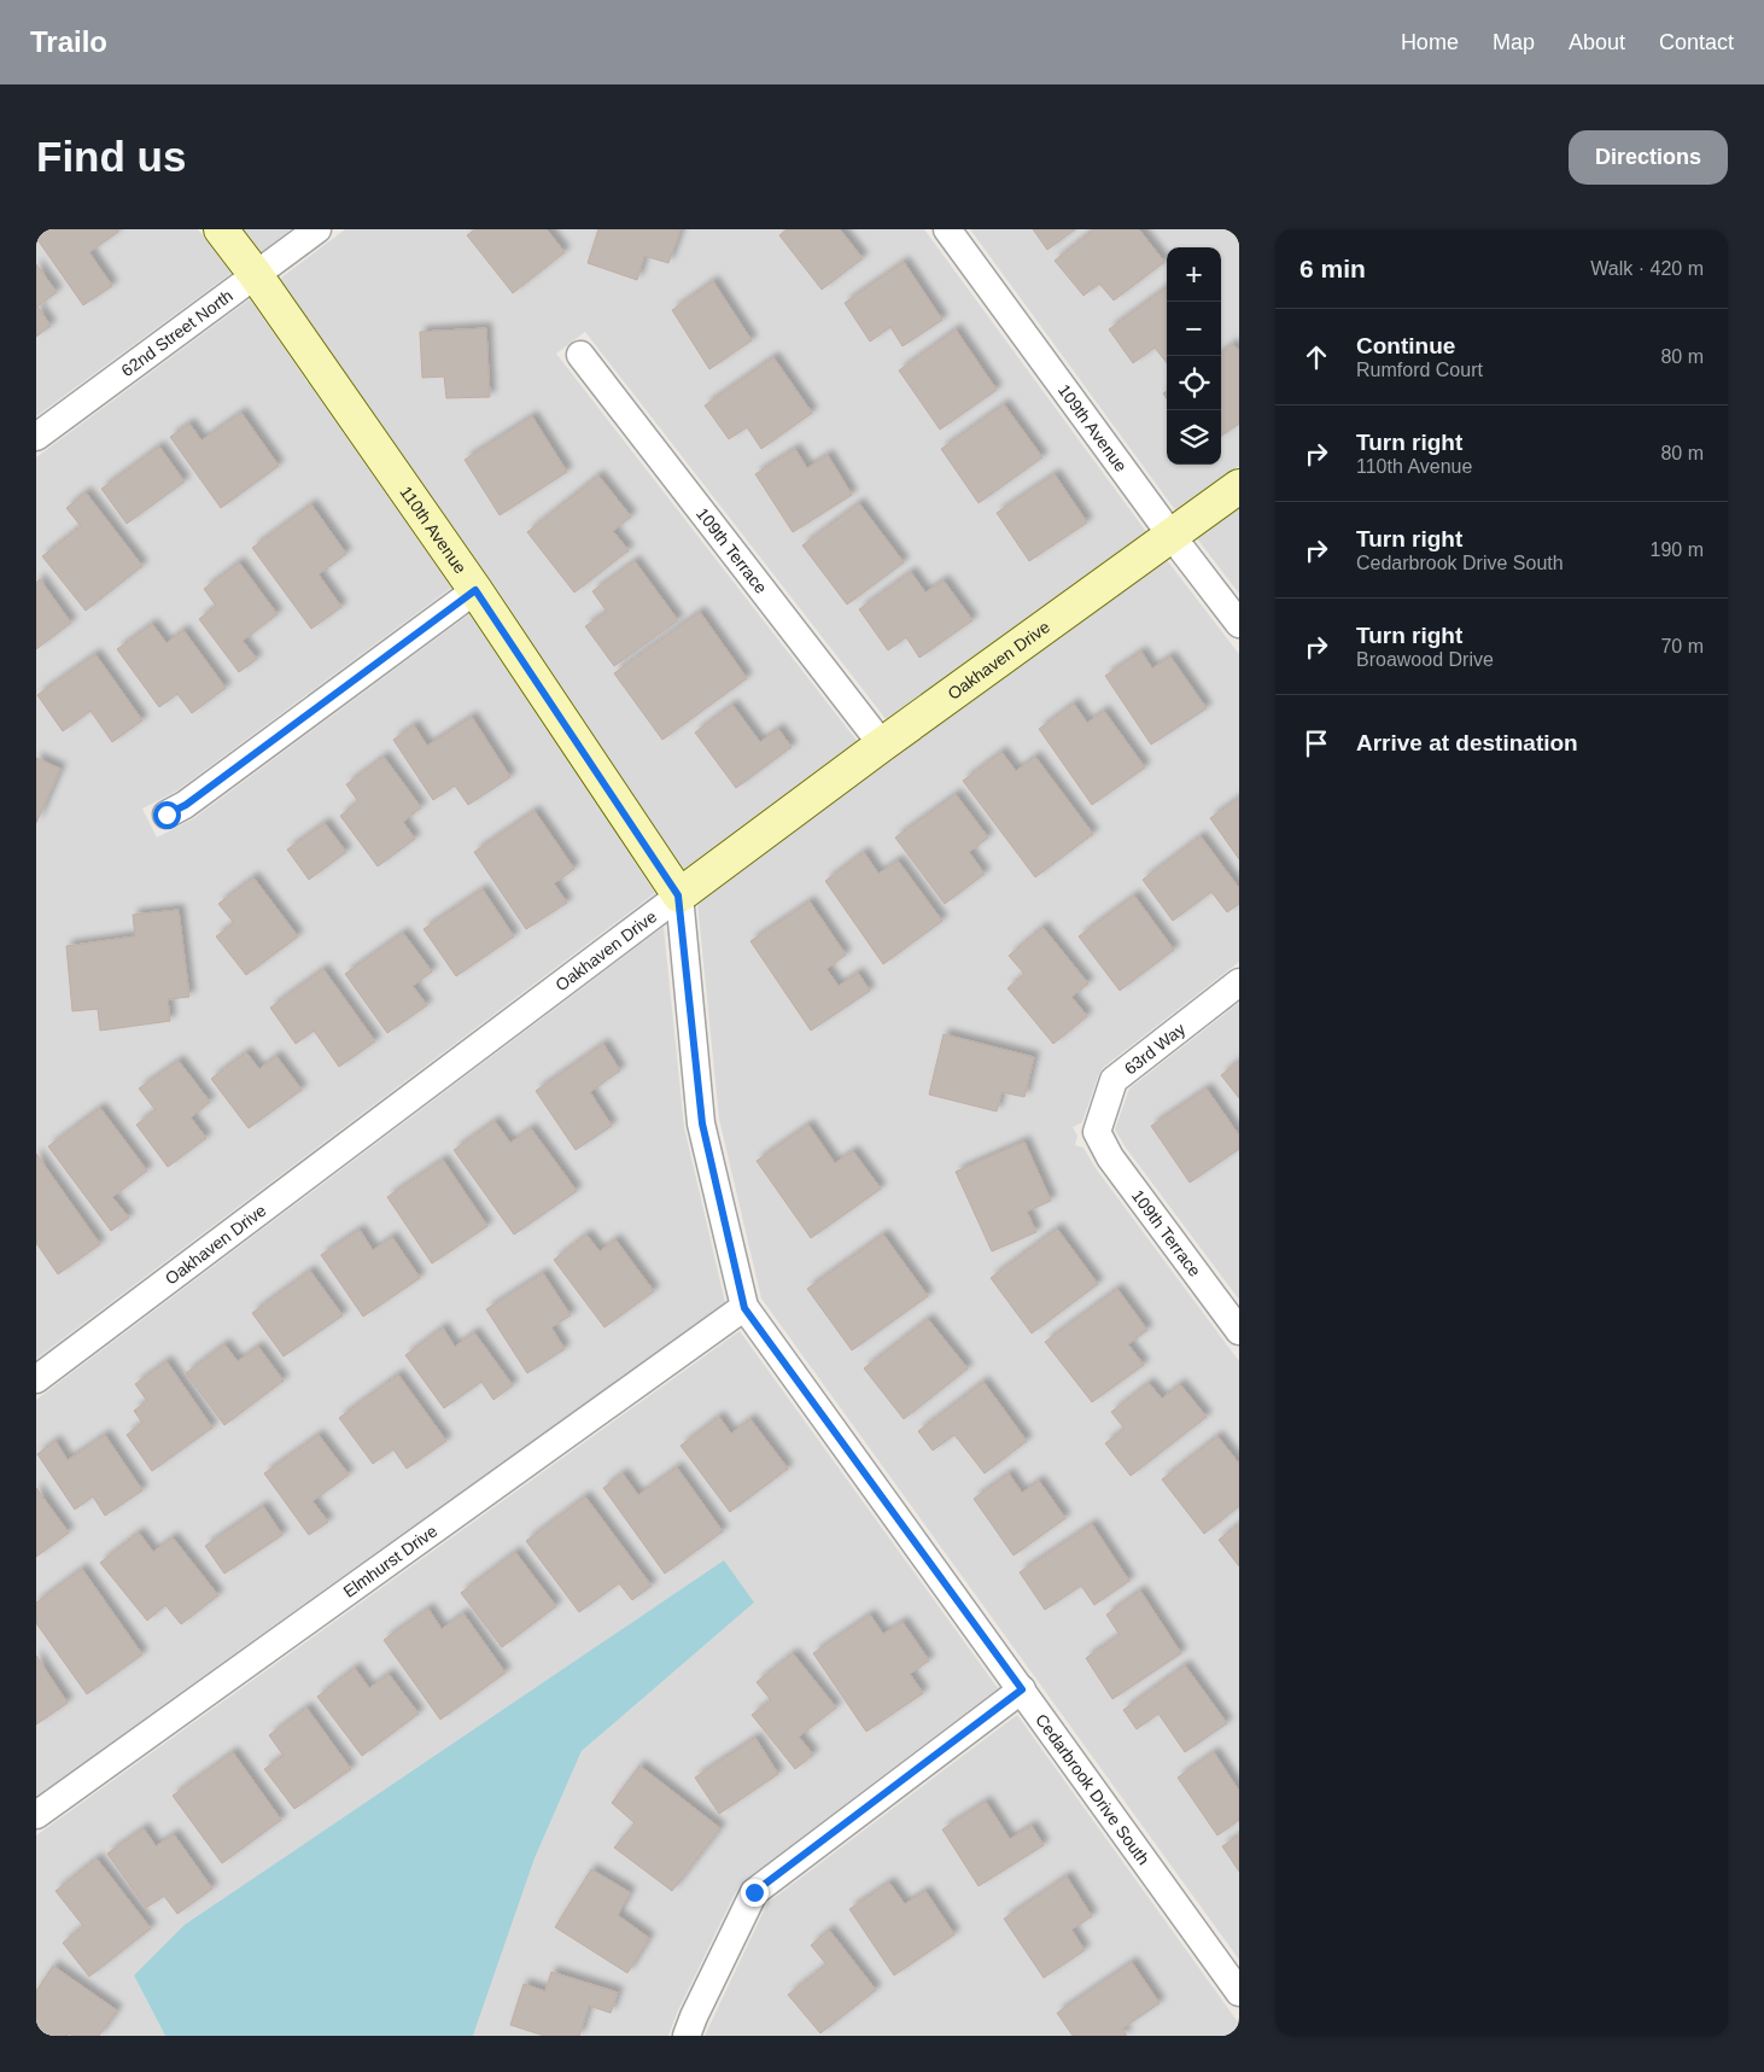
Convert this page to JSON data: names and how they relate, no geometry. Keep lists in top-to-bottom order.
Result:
{
  "streets": {
    "street": [
      "62nd Street North",
      "109th Avenue",
      "110th Avenue",
      "109th Terrace",
      "Oakhaven Drive",
      "63rd Way",
      "Elmhurst Drive",
      "Cedarbrook Drive South"
    ]
  },
  "crossings": [
    ["62nd Street North", "110th Avenue"],
    ["109th Avenue", "Oakhaven Drive"],
    ["110th Avenue", "Oakhaven Drive"],
    ["110th Avenue", "Cedarbrook Drive South"],
    ["109th Terrace", "Oakhaven Drive"],
    ["109th Terrace", "63rd Way"],
    ["Oakhaven Drive", "Cedarbrook Drive South"],
    ["Elmhurst Drive", "Cedarbrook Drive South"]
  ],
  "page": {
    "header": "Trailo",
    "nav": [
      "Home",
      "Map",
      "About",
      "Contact"
    ],
    "buttons": "Directions",
    "title": "Find us",
    "heading": ["6 min", "Walk · 420 m"],
    "map_buttons": ["+", "−"],
    "list": [
      ["Continue", "Rumford Court", "80 m"],
      ["Turn right", "110th Avenue", "80 m"],
      ["Turn right", "Cedarbrook Drive South", "190 m"],
      ["Turn right", "Broawood Drive", "70 m"],
      "Arrive at destination"
    ]
  }
}
